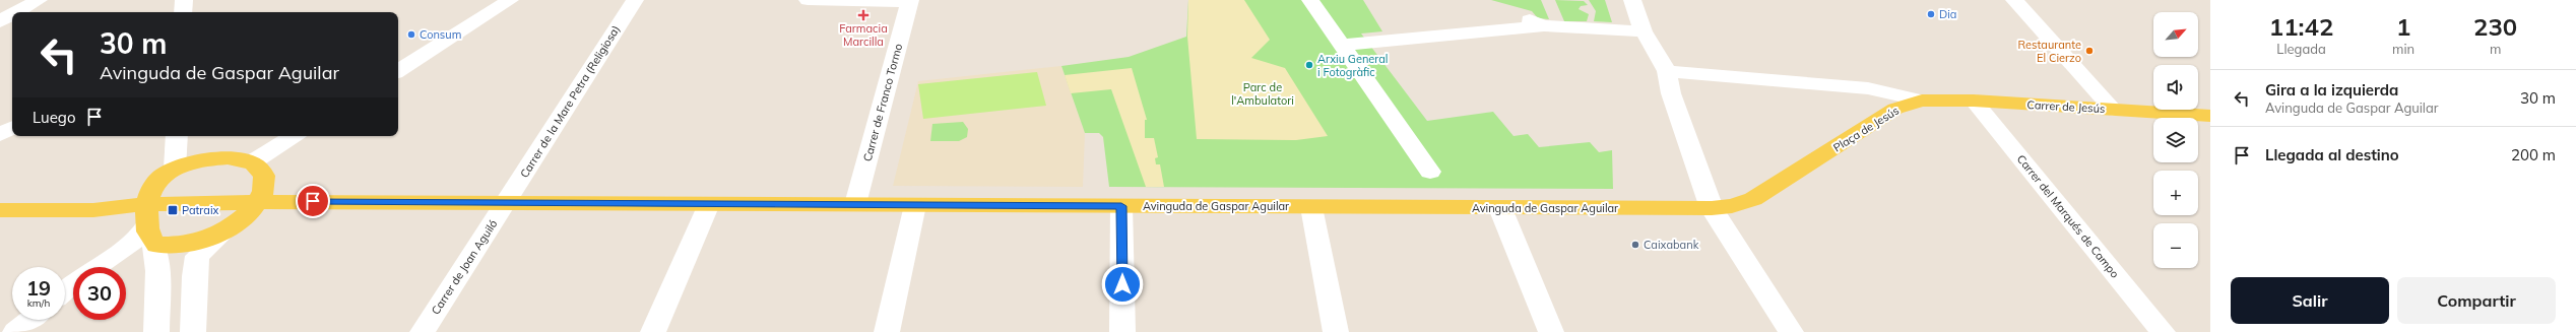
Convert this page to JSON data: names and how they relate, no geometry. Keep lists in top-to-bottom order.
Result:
{
  "streets": {
    "main road": ["Carrer de Jesús", "Plaça de Jesús", "Avinguda de Gaspar Aguilar"],
    "street": [
      "Carrer de la Mare Petra (Religiosa)",
      "Carrer de Franco Tormo",
      "Carrer del Marqués de Campo",
      "Carrer de Joan Aguiló"
    ]
  },
  "crossings": [
    ["Carrer de la Mare Petra (Religiosa)", "Avinguda de Gaspar Aguilar"],
    ["Carrer de la Mare Petra (Religiosa)", "Carrer de Joan Aguiló"],
    ["Carrer de Franco Tormo", "Avinguda de Gaspar Aguilar"],
    ["Carrer de Jesús", "Plaça de Jesús"],
    ["Carrer de Jesús", "Carrer del Marqués de Campo"],
    ["Plaça de Jesús", "Avinguda de Gaspar Aguilar"],
    ["Avinguda de Gaspar Aguilar", "Carrer de Joan Aguiló"]
  ],
  "parks": ["Parc de l'Ambulatori"],
  "places": {
    "other": [
      "Dia",
      "Consum",
      "Restaurante El Cierzo",
      "Arxiu General i Fotogràfic",
      "Caixabank"
    ],
    "health": ["Farmacia Marcilla"],
    "transit": ["Patraix"]
  },
  "north": "top right",
  "page": {
    "eta": [
      "11:42",
      "Llegada",
      "1",
      "min",
      "230",
      "m"
    ],
    "map_buttons": ["+", "−"],
    "turn": ["30 m", "Avinguda de Gaspar Aguilar"],
    "list": [
      {
        "name": "Gira a la izquierda",
        "note": "Avinguda de Gaspar Aguilar",
        "value": "30 m"
      },
      {
        "name": "Llegada al destino",
        "value": "200 m"
      }
    ],
    "then": "Luego",
    "speed": "19 km/h",
    "limit": "30",
    "buttons": ["Salir", "Compartir"]
  }
}
